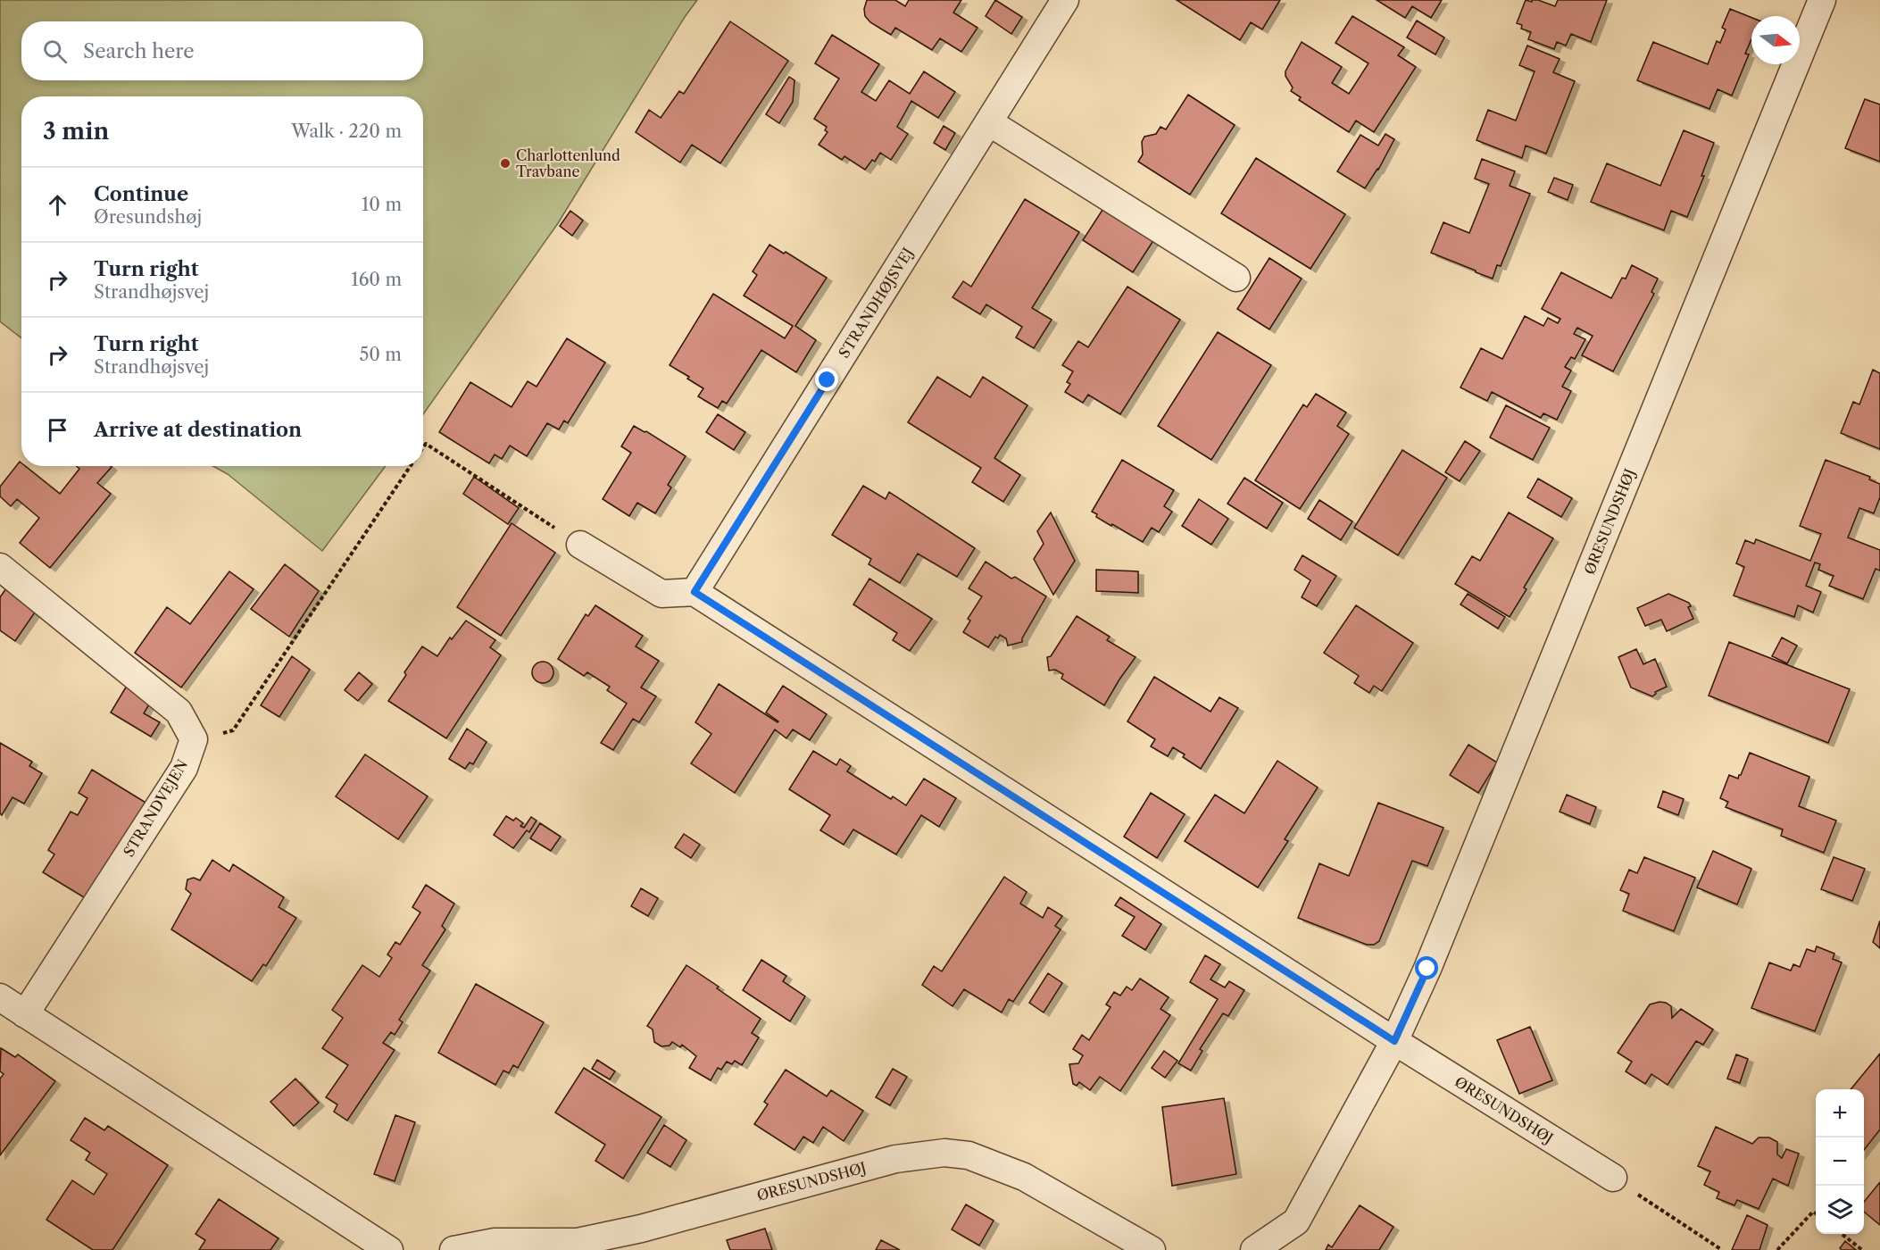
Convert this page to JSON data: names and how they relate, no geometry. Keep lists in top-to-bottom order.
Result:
{
  "streets": {
    "street": ["STRANDHØJSVEJ", "ØRESUNDSHØJ", "STRANDVEJEN"]
  },
  "places": ["Charlottenlund Travbane"],
  "north": "right",
  "page": {
    "search": "Search here",
    "heading": ["3 min", "Walk · 220 m"],
    "list": [
      ["Continue", "Øresundshøj", "10 m"],
      ["Turn right", "Strandhøjsvej", "160 m"],
      ["Turn right", "Strandhøjsvej", "50 m"],
      "Arrive at destination"
    ],
    "map_buttons": ["+", "−"]
  }
}
